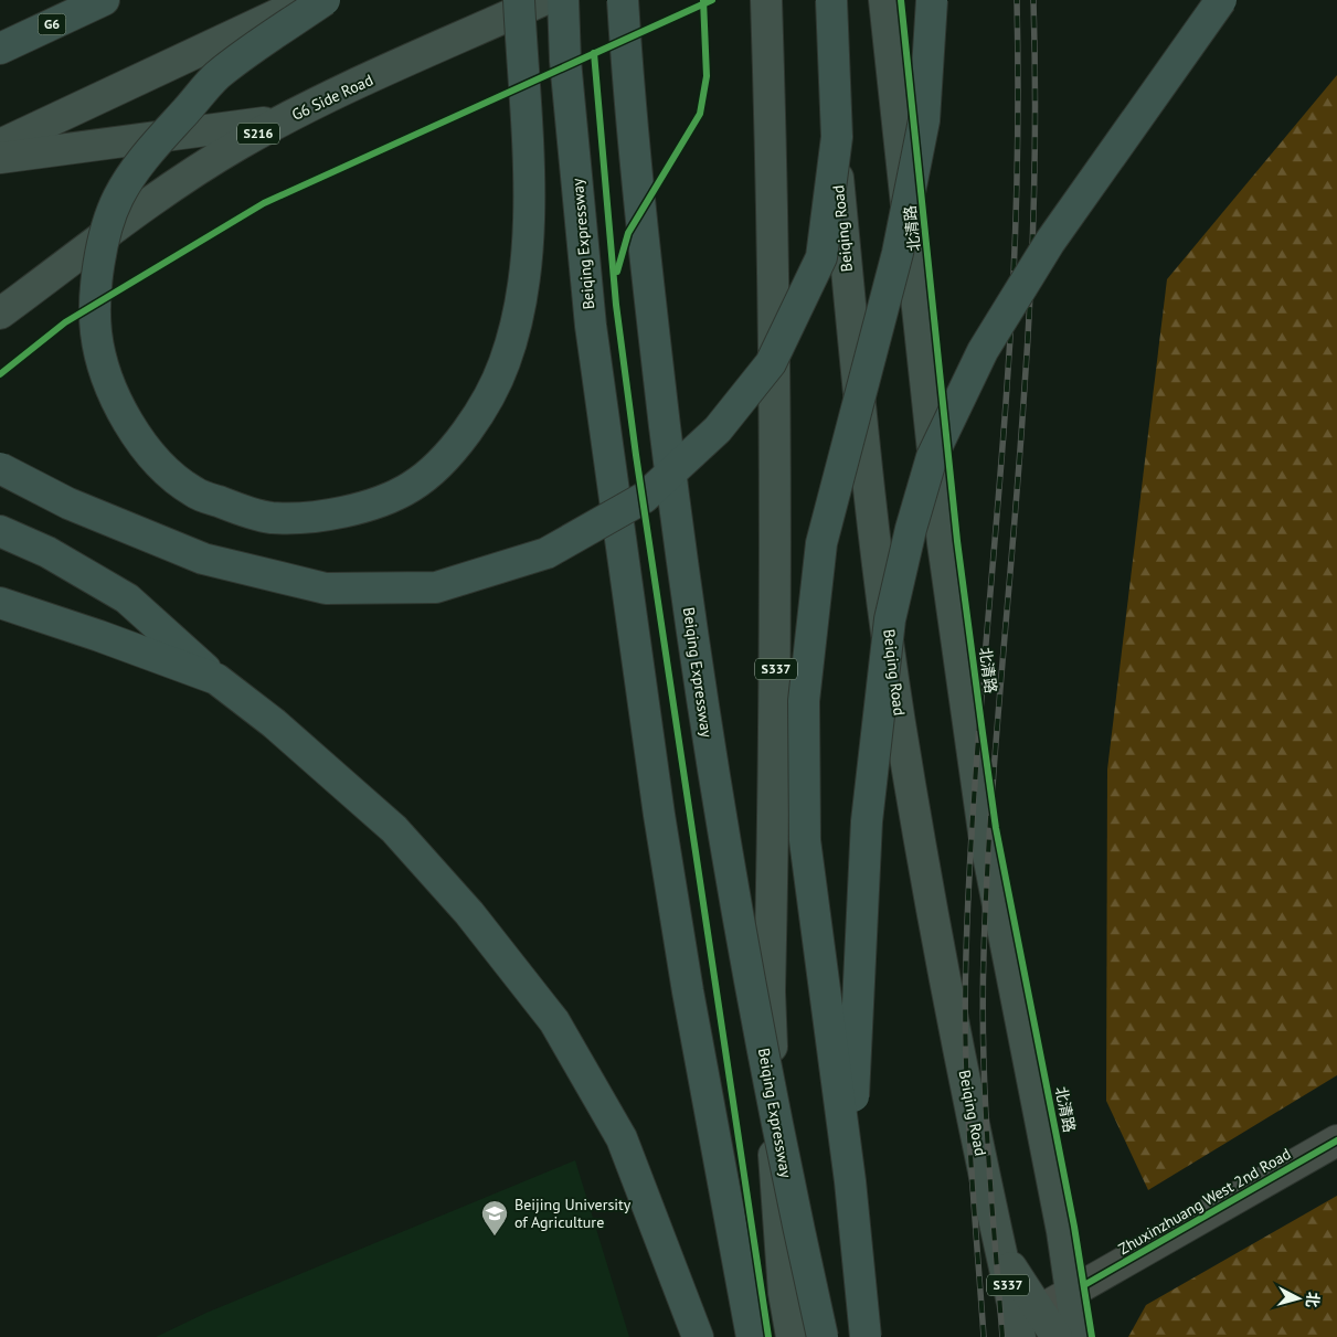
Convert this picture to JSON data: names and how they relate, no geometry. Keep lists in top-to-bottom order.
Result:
{
  "streets": {
    "highway": ["G6", "Beiqing Expressway"],
    "main road": [
      "G6 Side Road",
      "S216",
      "Beiqing Road",
      "S337"
    ],
    "cycle path": ["北清路", "Zhuxinzhuang West 2nd Road"]
  },
  "places": {
    "school or university": ["Beijing University of Agriculture"]
  },
  "north": "right"
}
